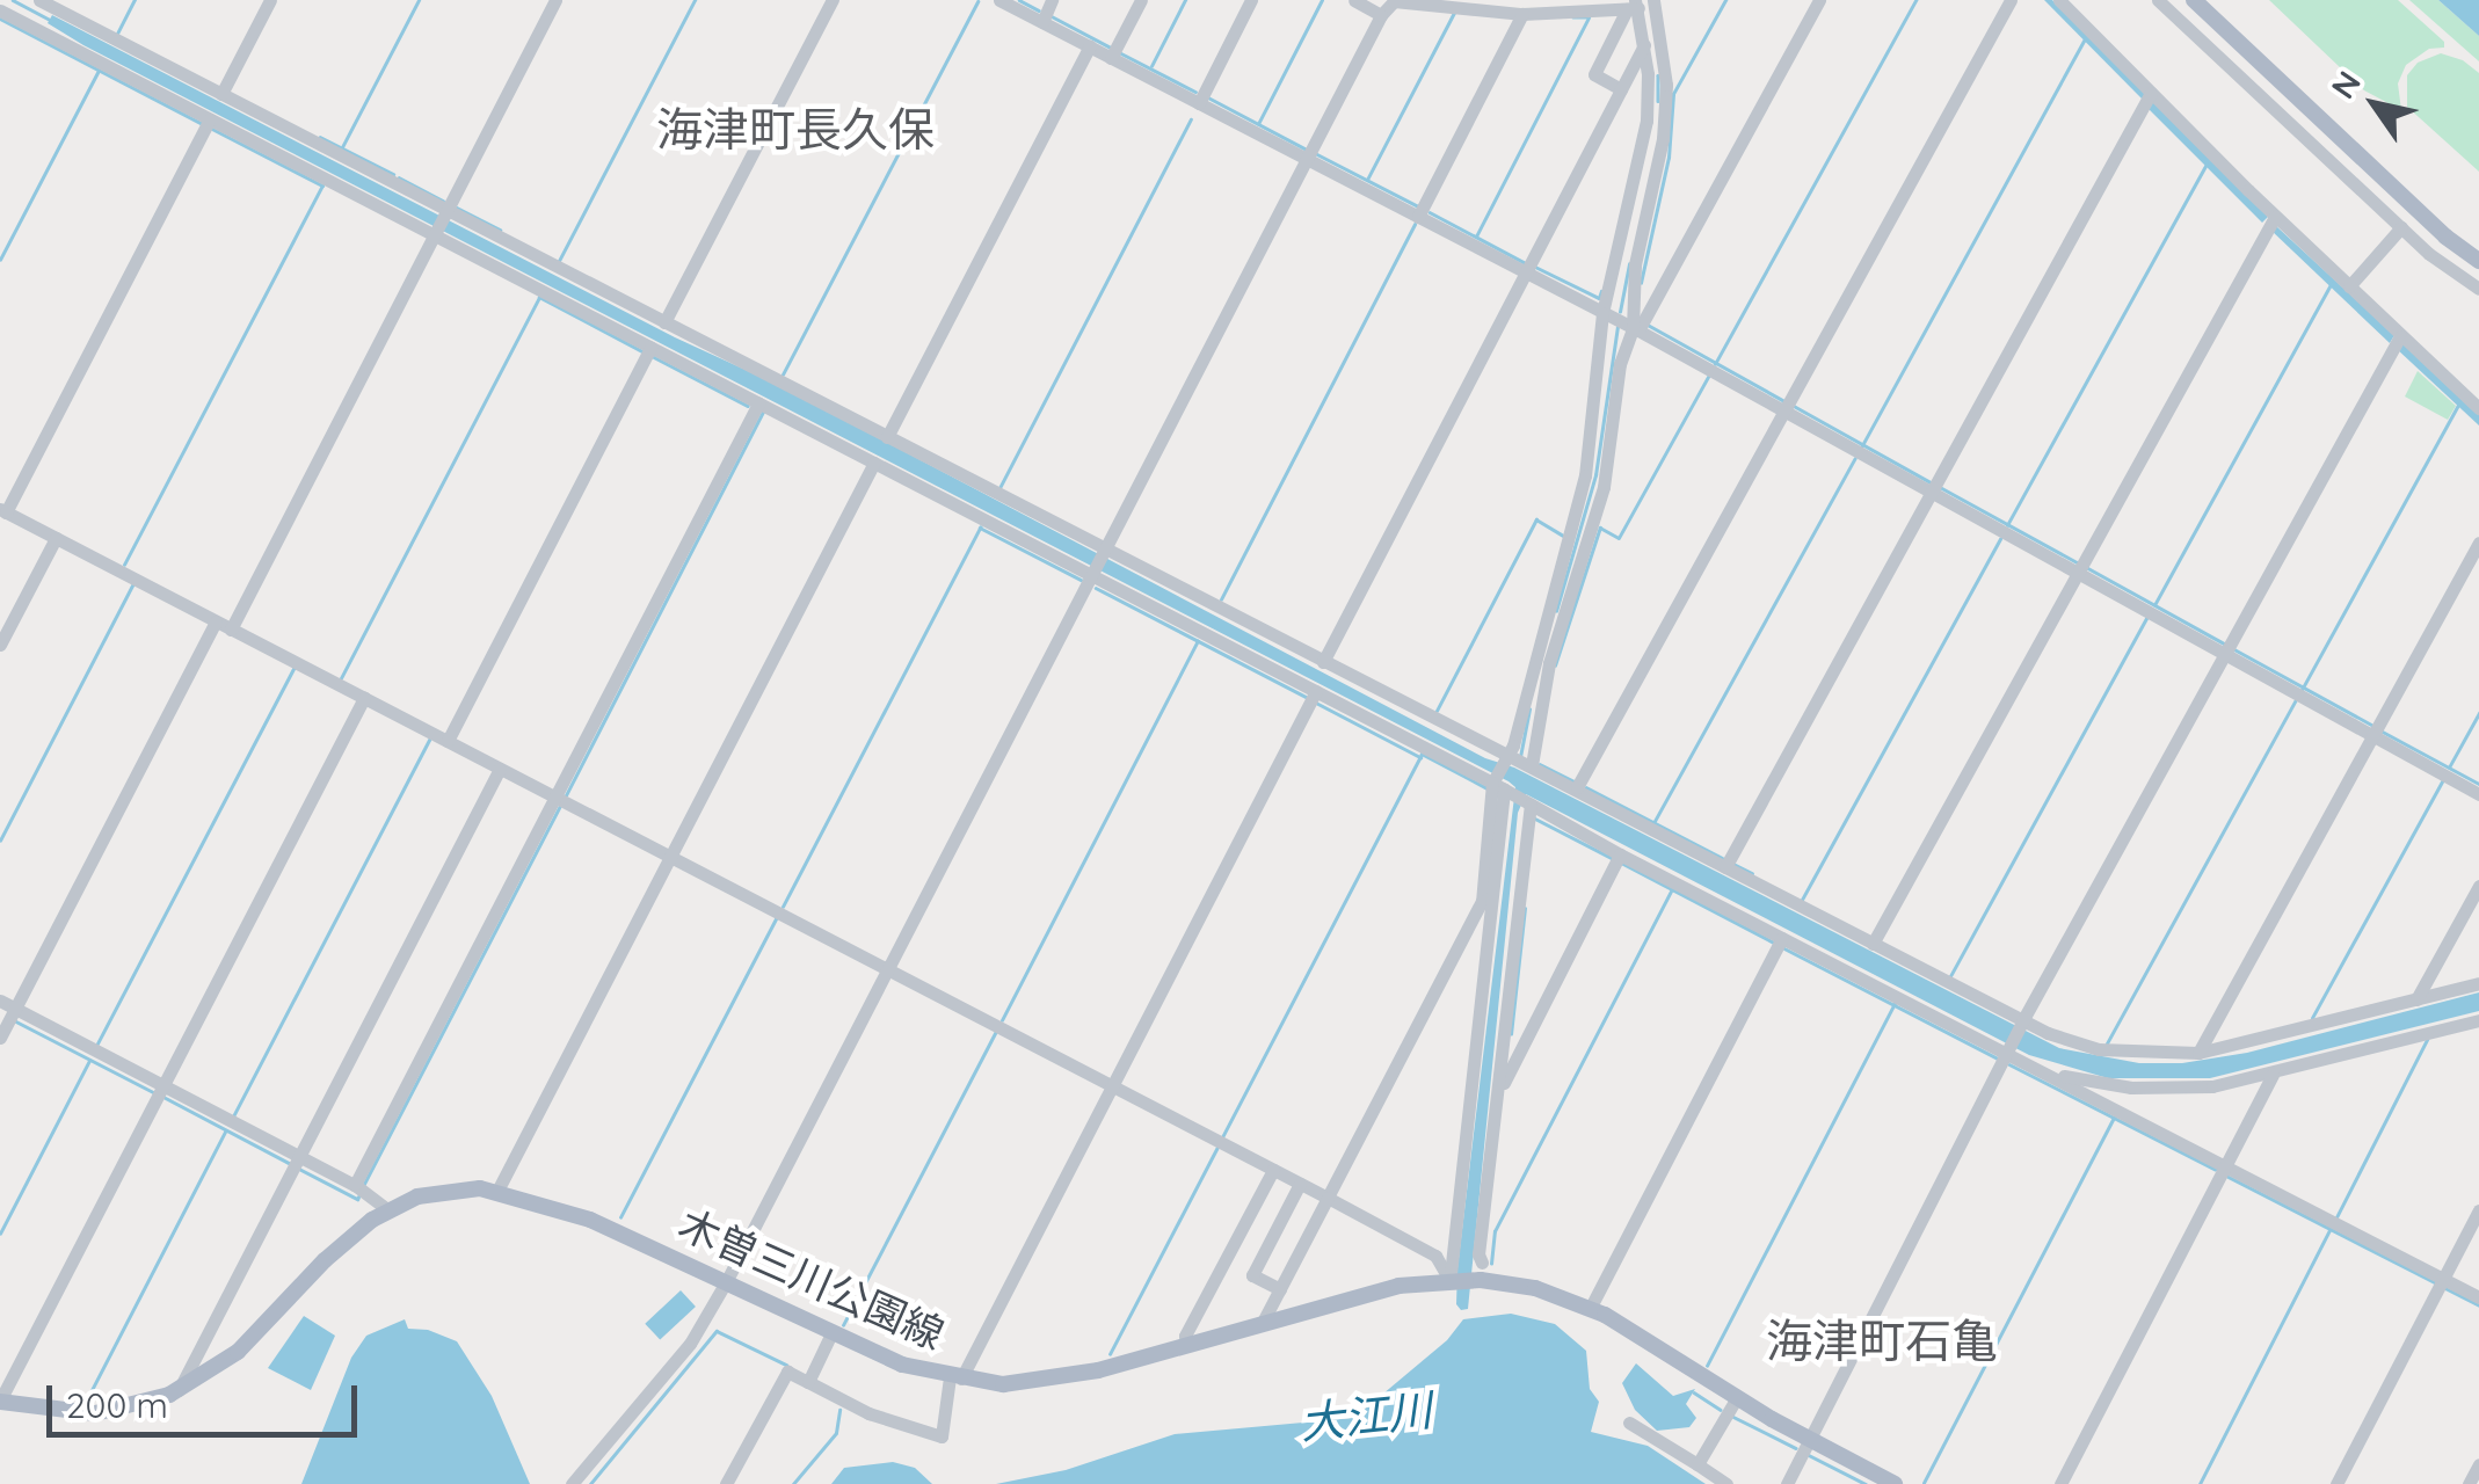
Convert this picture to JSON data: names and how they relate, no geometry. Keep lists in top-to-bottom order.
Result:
{
  "streets": {
    "main road": ["木曽三川公園線"]
  },
  "districts": ["海津町長久保", "海津町石亀"],
  "water": ["大江川"],
  "scale_bar": "200 m",
  "north": "top left"
}
